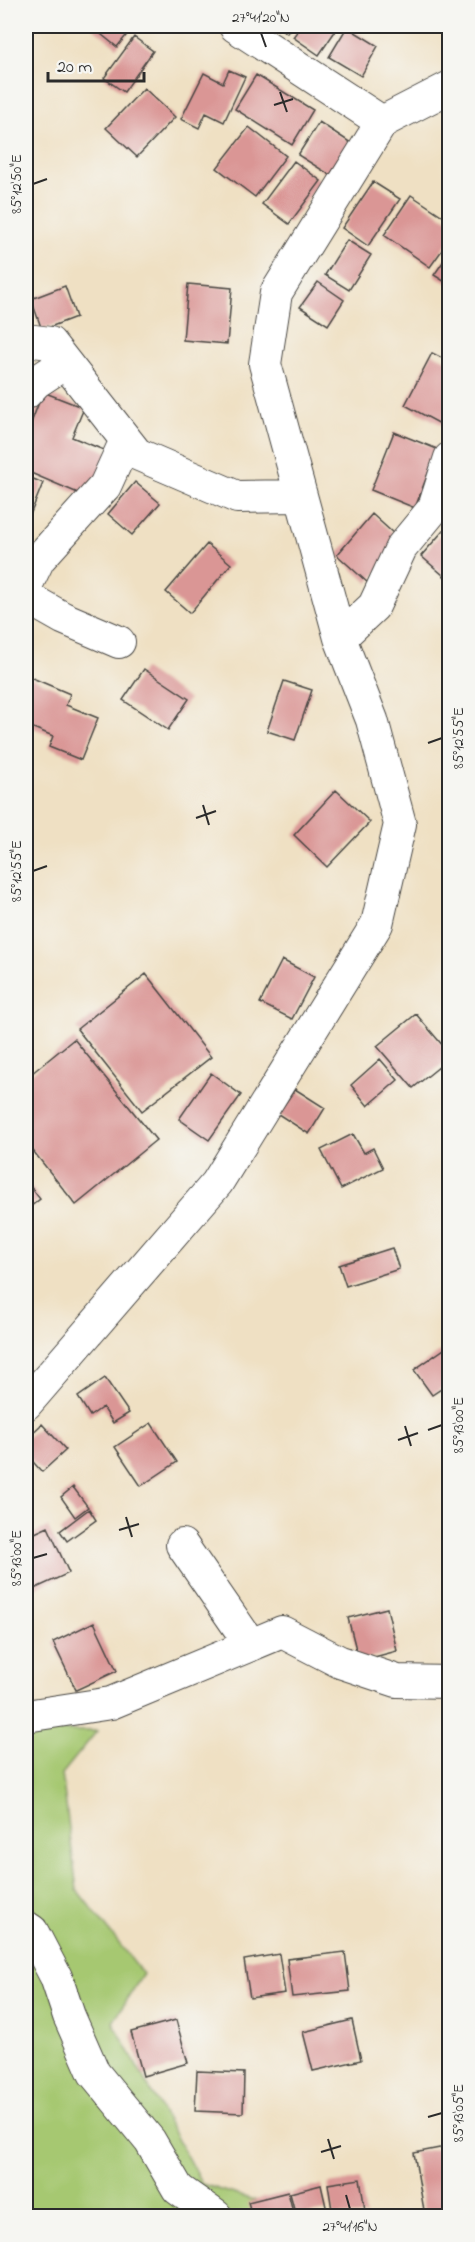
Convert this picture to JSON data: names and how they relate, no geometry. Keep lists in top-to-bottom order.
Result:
{
  "scale_bar": "20 m",
  "coordinates": [
    "27°41'20\"N",
    "85°12'50\"E",
    "85°12'55\"E",
    "85°13'00\"E",
    "85°13'05\"E",
    "27°41'16\"N"
  ]
}
